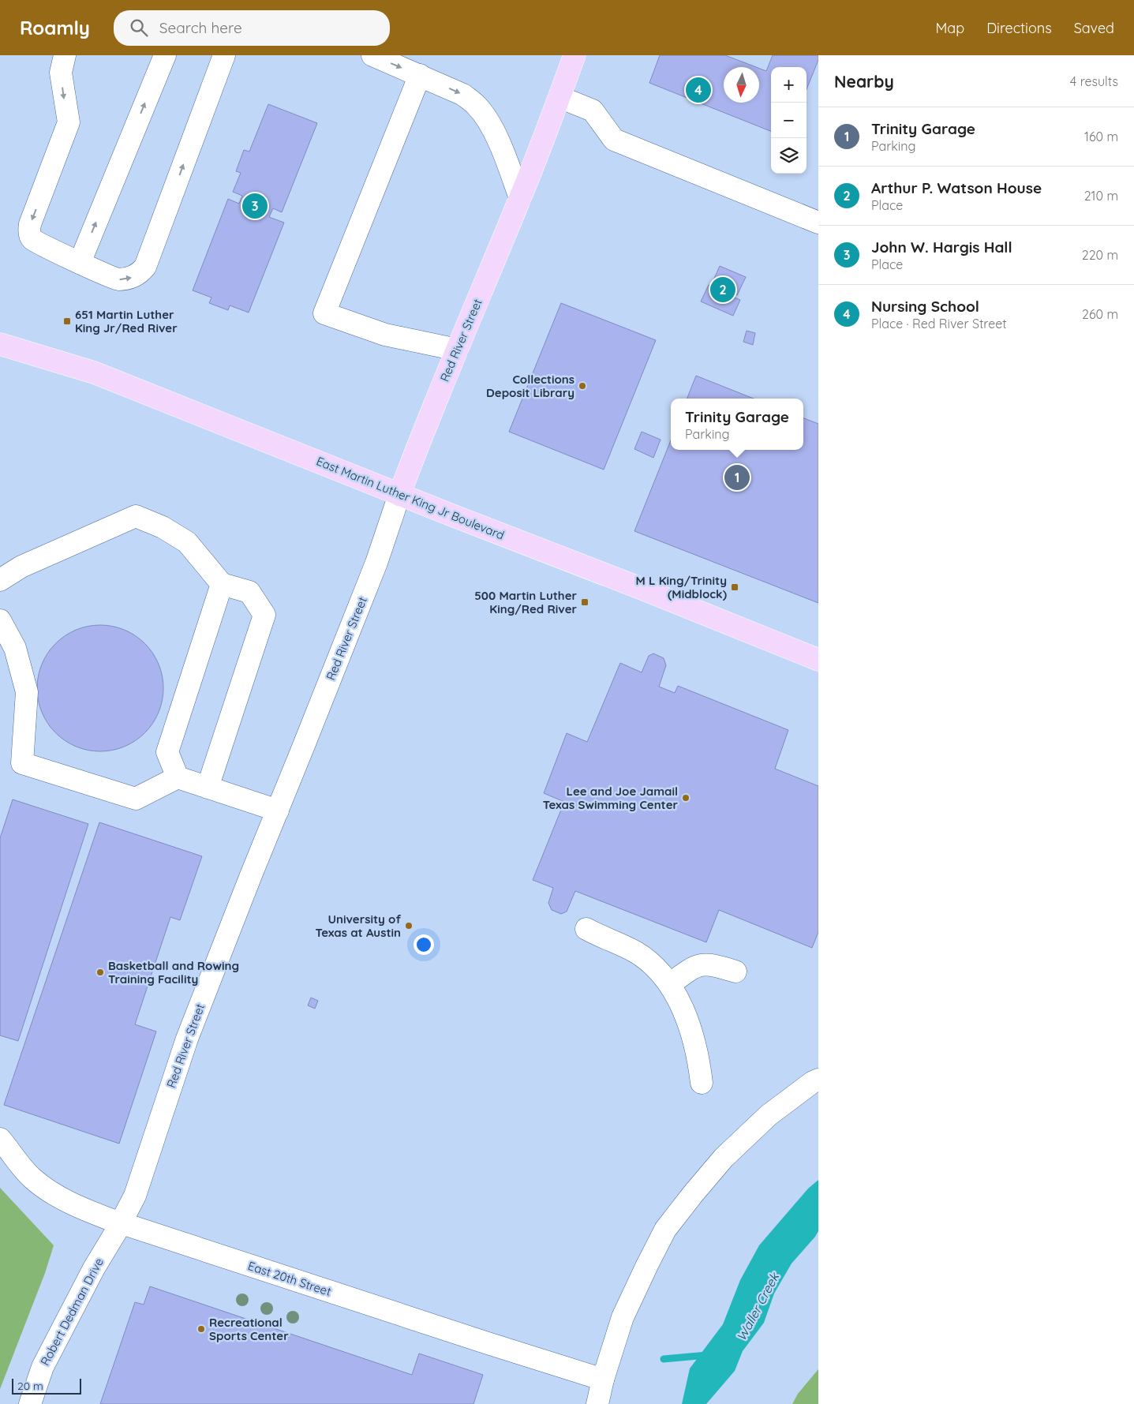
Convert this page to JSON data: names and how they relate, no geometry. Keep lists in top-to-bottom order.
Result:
{
  "streets": {
    "main road": ["Red River Street", "East Martin Luther King Jr Boulevard"],
    "street": ["East 20th Street", "Robert Dedman Drive"]
  },
  "crossings": [
    ["Red River Street", "East Martin Luther King Jr Boulevard"],
    ["Red River Street", "East 20th Street"],
    ["Red River Street", "Robert Dedman Drive"],
    ["East 20th Street", "Robert Dedman Drive"]
  ],
  "water": ["Waller Creek"],
  "places": {
    "transit": ["651 Martin Luther King Jr/Red River", "M L King/Trinity (Midblock)", "500 Martin Luther King/Red River"],
    "other": [
      "Collections Deposit Library",
      "Lee and Joe Jamail Texas Swimming Center",
      "University of Texas at Austin",
      "Basketball and Rowing Training Facility",
      "Recreational Sports Center"
    ]
  },
  "scale_bar": "20 m",
  "north": "bottom",
  "page": {
    "header": "Roamly",
    "search": "Search here",
    "nav": ["Map", "Directions", "Saved"],
    "heading": ["Nearby", "4 results"],
    "map_buttons": ["+", "−"],
    "pins": [
      "4",
      "3",
      "2",
      "1"
    ],
    "list": [
      {
        "mark": "1",
        "name": "Trinity Garage",
        "note": "Parking",
        "value": "160 m"
      },
      {
        "mark": "2",
        "name": "Arthur P. Watson House",
        "note": "Place",
        "value": "210 m"
      },
      {
        "mark": "3",
        "name": "John W. Hargis Hall",
        "note": "Place",
        "value": "220 m"
      },
      {
        "mark": "4",
        "name": "Nursing School",
        "note": "Place · Red River Street",
        "value": "260 m"
      }
    ],
    "popup": ["Trinity Garage", "Parking"],
    "scale": "20 m"
  }
}
